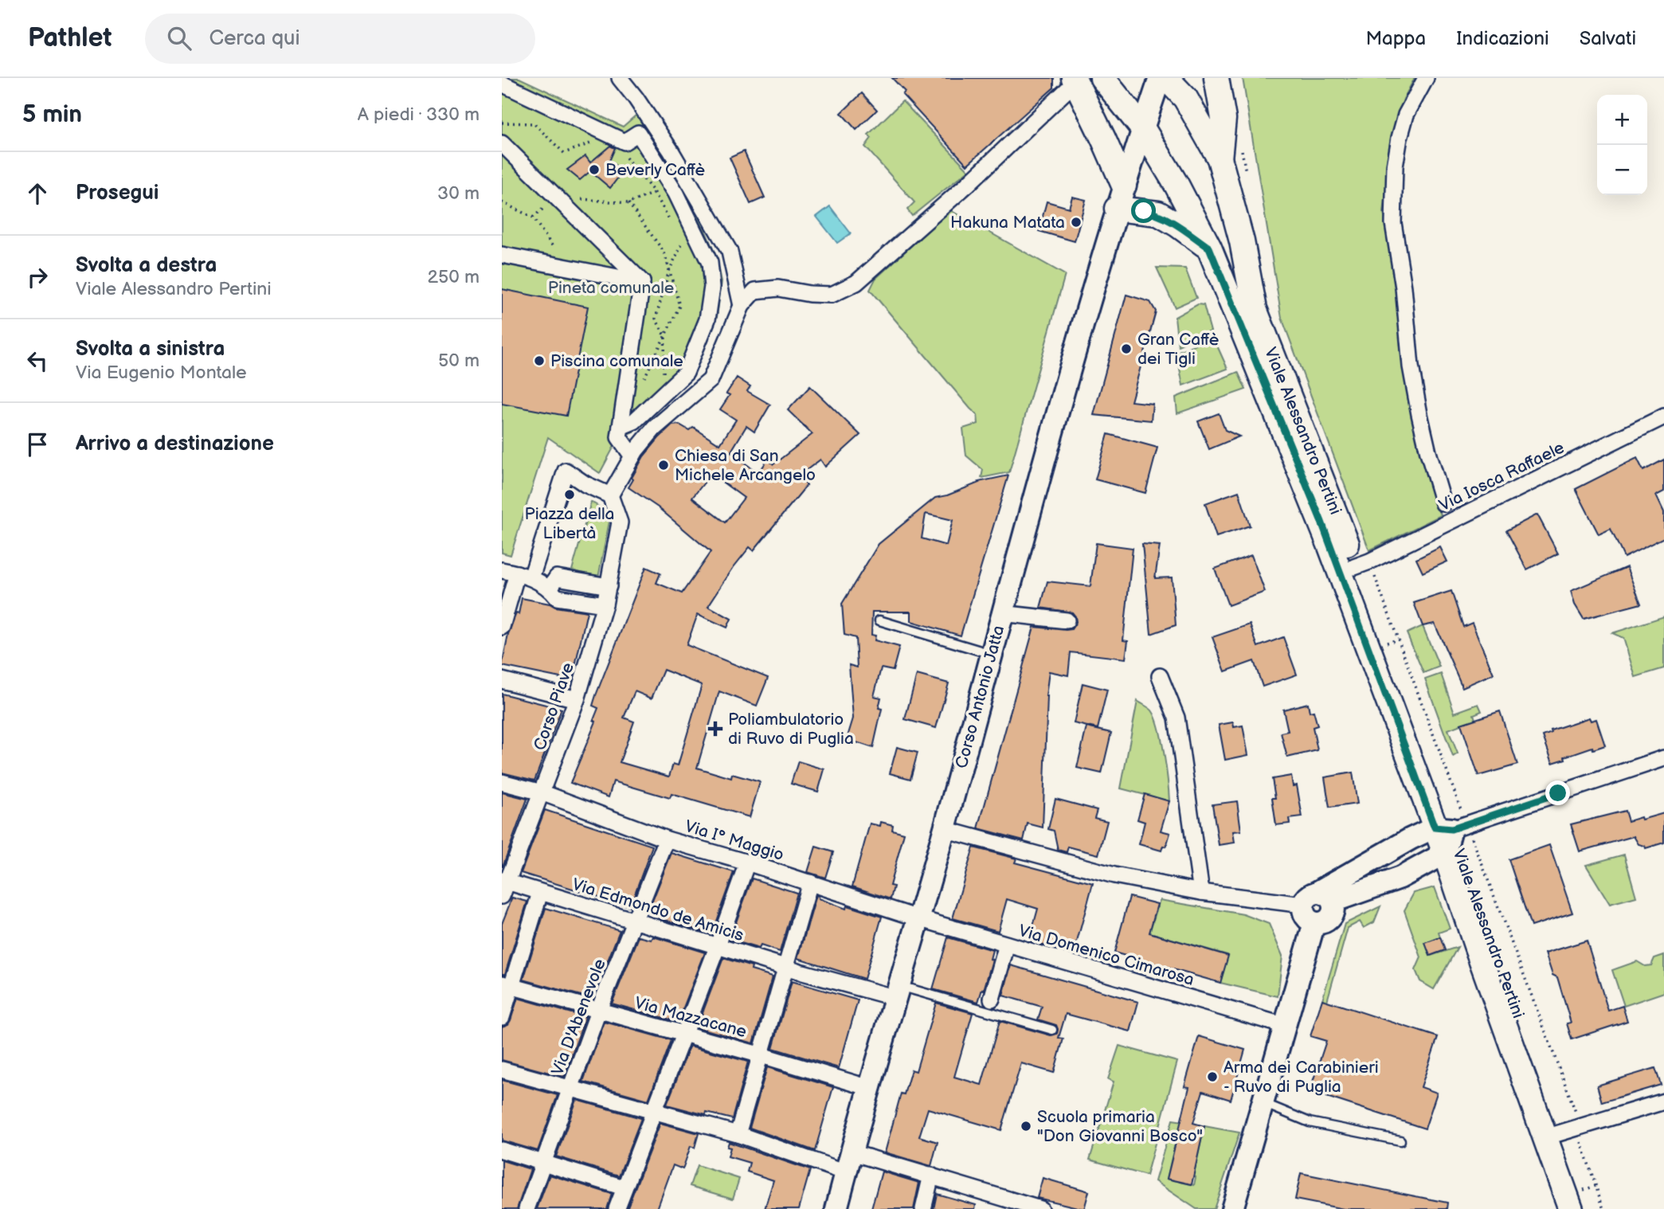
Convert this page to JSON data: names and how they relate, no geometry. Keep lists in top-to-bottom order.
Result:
{
  "streets": {
    "main road": ["Viale Alessandro Pertini", "Corso Antonio Jatta"],
    "street": [
      "Via Iosca Raffaele",
      "Corso Piave",
      "Via I° Maggio",
      "Via Edmondo de Amicis",
      "Via Domenico Cimarosa",
      "Via D'Abenevole",
      "Via Mazzacane"
    ]
  },
  "crossings": [
    ["Viale Alessandro Pertini", "Via Iosca Raffaele"],
    ["Corso Antonio Jatta", "Via I° Maggio"],
    ["Corso Antonio Jatta", "Via Edmondo de Amicis"],
    ["Corso Antonio Jatta", "Via Domenico Cimarosa"],
    ["Corso Antonio Jatta", "Via Mazzacane"],
    ["Corso Piave", "Via I° Maggio"],
    ["Corso Piave", "Via Edmondo de Amicis"],
    ["Via I° Maggio", "Via Domenico Cimarosa"],
    ["Via I° Maggio", "Via D'Abenevole"],
    ["Via Edmondo de Amicis", "Via D'Abenevole"],
    ["Via D'Abenevole", "Via Mazzacane"]
  ],
  "parks": ["Pineta comunale"],
  "places": {
    "other": [
      "Beverly Caffè",
      "Hakuna Matata",
      "Gran Caffè dei Tigli",
      "Piscina comunale",
      "Chiesa di San Michele Arcangelo",
      "Piazza della Libertà",
      "Arma dei Carabinieri - Ruvo di Puglia",
      "Scuola primaria \"Don Giovanni Bosco\""
    ],
    "health": ["Poliambulatorio di Ruvo di Puglia"]
  },
  "page": {
    "header": "Pathlet",
    "search": "Cerca qui",
    "nav": ["Mappa", "Indicazioni", "Salvati"],
    "heading": ["5 min", "A piedi · 330 m"],
    "map_buttons": ["+", "−"],
    "list": [
      ["Prosegui", "30 m"],
      ["Svolta a destra", "Viale Alessandro Pertini", "250 m"],
      ["Svolta a sinistra", "Via Eugenio Montale", "50 m"],
      "Arrivo a destinazione"
    ]
  }
}
